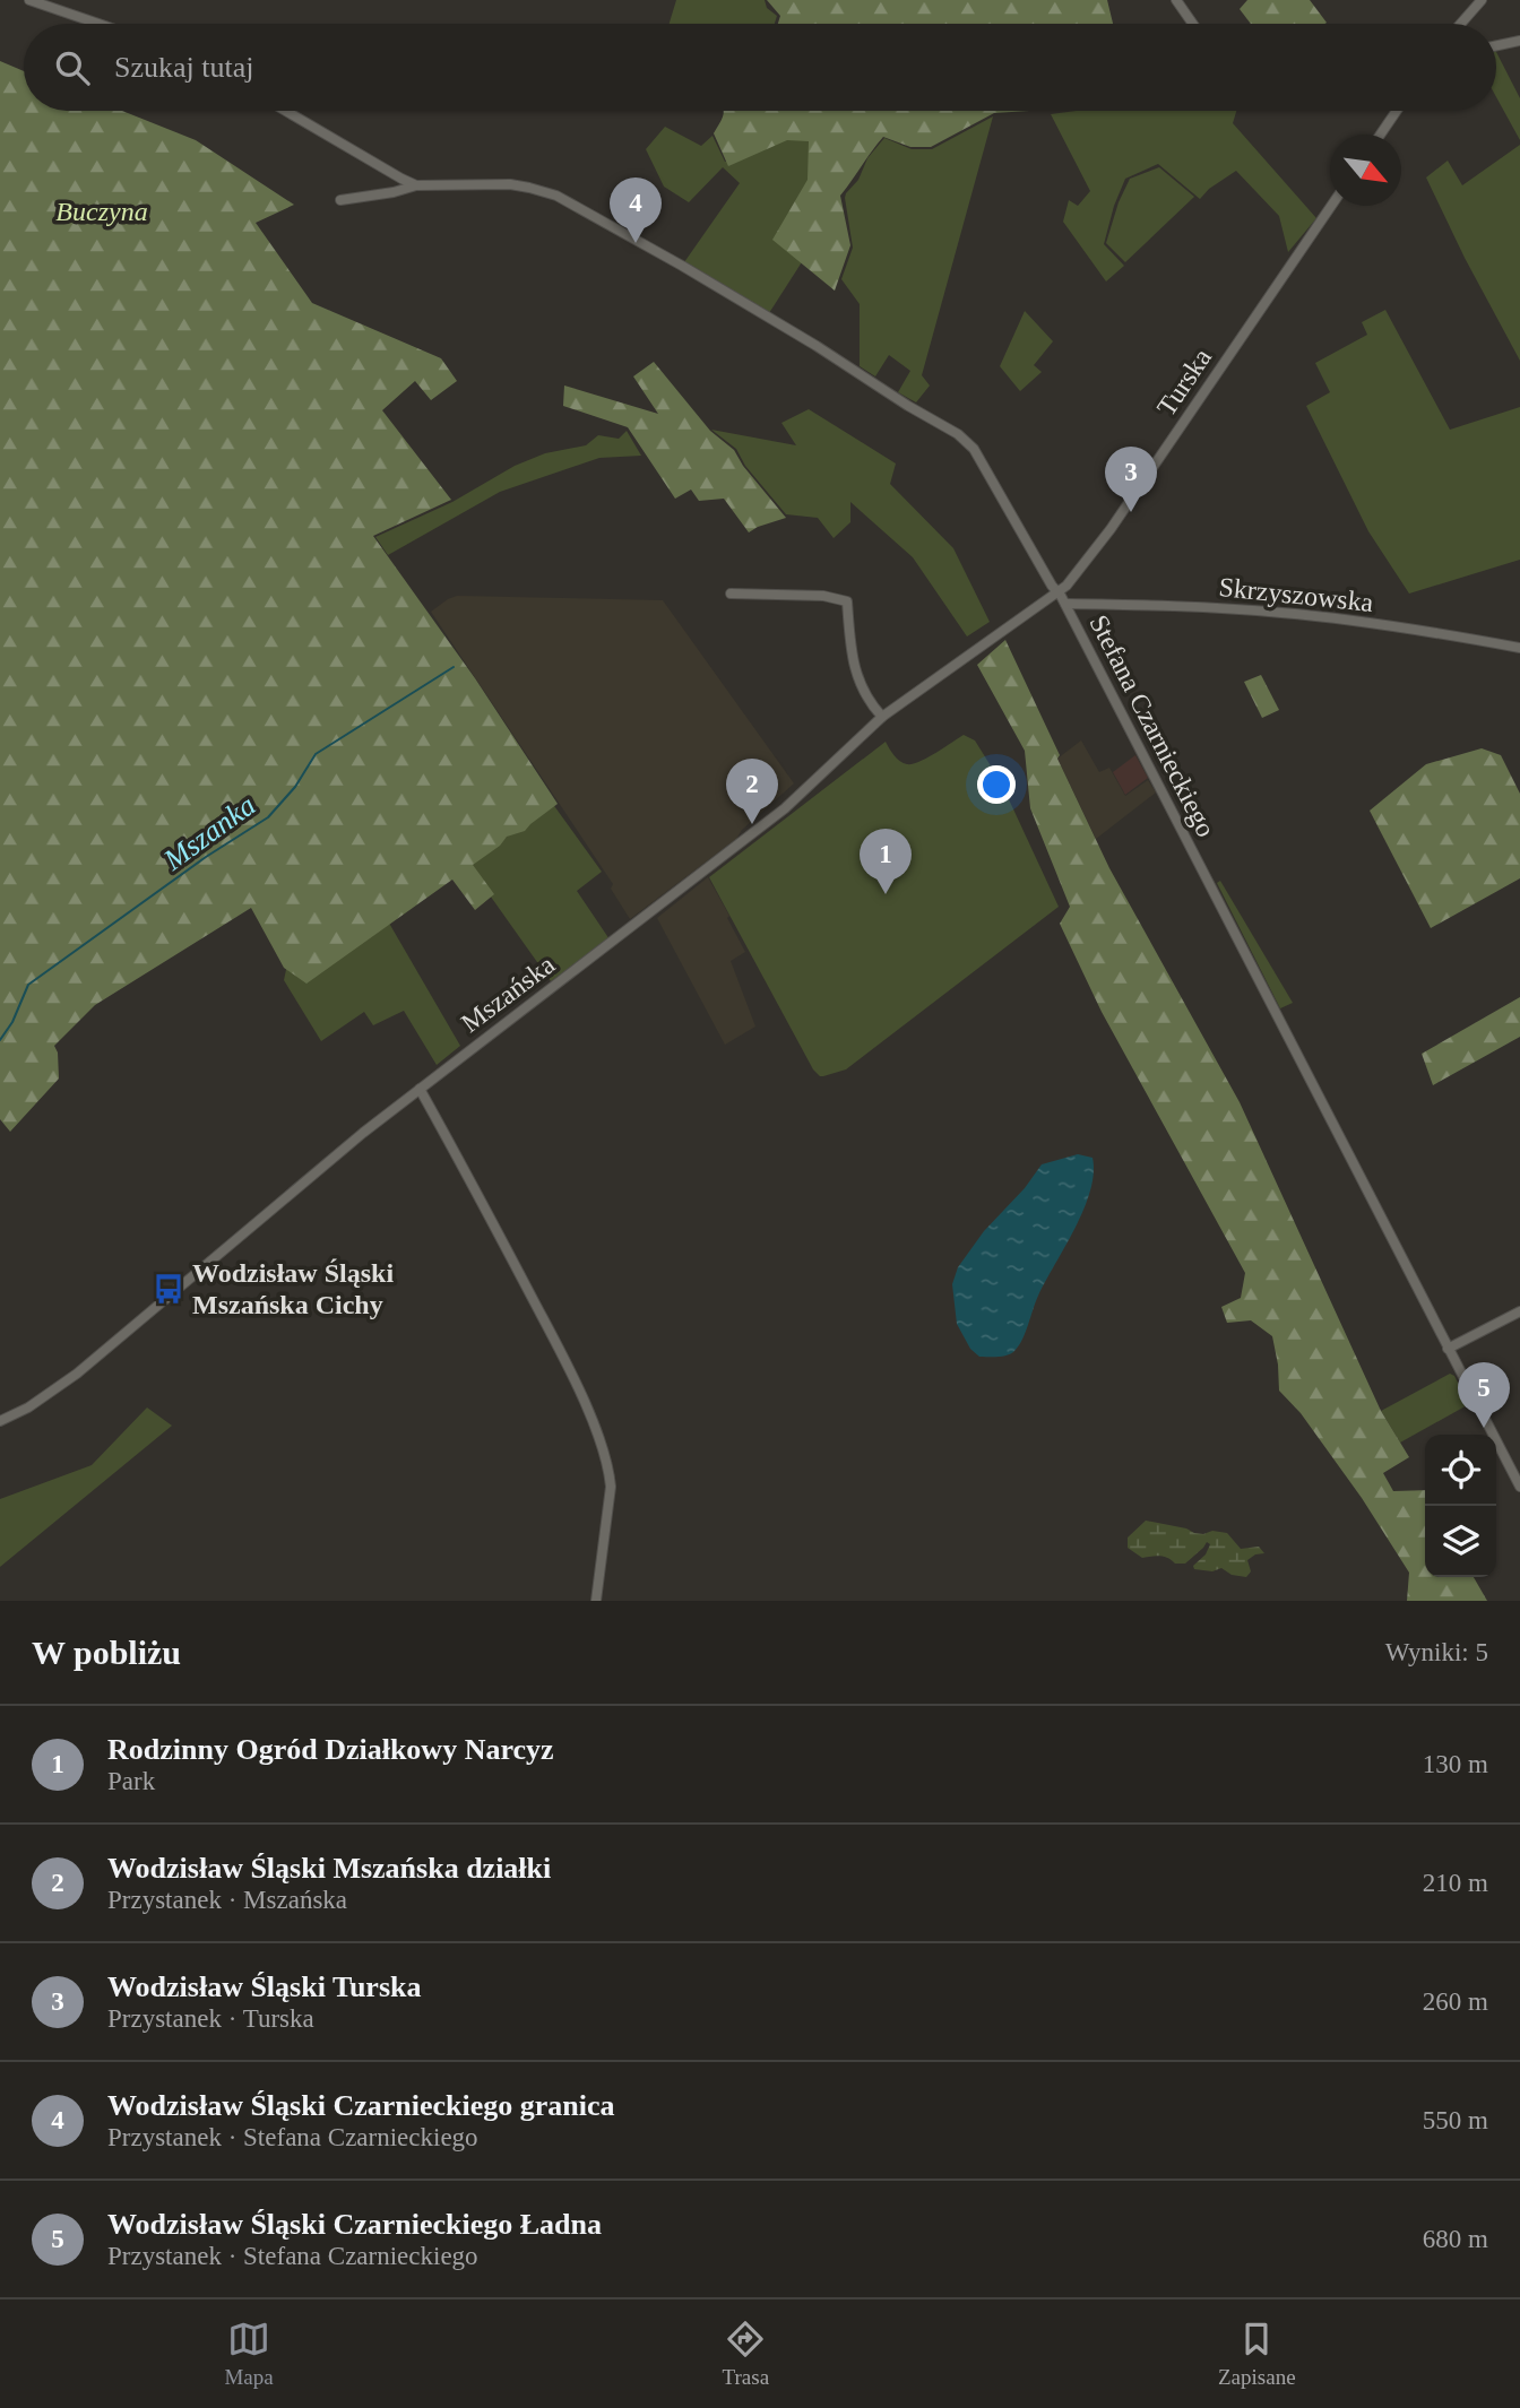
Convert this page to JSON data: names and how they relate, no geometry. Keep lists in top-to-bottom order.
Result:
{
  "streets": {
    "street": [
      "Turska",
      "Skrzyszowska",
      "Stefana Czarnieckiego",
      "Mszańska"
    ]
  },
  "crossings": [
    ["Turska", "Stefana Czarnieckiego"],
    ["Turska", "Mszańska"],
    ["Skrzyszowska", "Stefana Czarnieckiego"]
  ],
  "water": ["Mszanka"],
  "parks": ["Buczyna"],
  "places": {
    "bus stop": ["Wodzisław Śląski Mszańska Cichy"]
  },
  "north": "bottom right",
  "page": {
    "search": "Szukaj tutaj",
    "pins": [
      "4",
      "3",
      "2",
      "1",
      "5"
    ],
    "heading": ["W pobliżu", "Wyniki: 5"],
    "list": [
      {
        "mark": "1",
        "name": "Rodzinny Ogród Działkowy Narcyz",
        "note": "Park",
        "value": "130 m"
      },
      {
        "mark": "2",
        "name": "Wodzisław Śląski Mszańska działki",
        "note": "Przystanek · Mszańska",
        "value": "210 m"
      },
      {
        "mark": "3",
        "name": "Wodzisław Śląski Turska",
        "note": "Przystanek · Turska",
        "value": "260 m"
      },
      {
        "mark": "4",
        "name": "Wodzisław Śląski Czarnieckiego granica",
        "note": "Przystanek · Stefana Czarnieckiego",
        "value": "550 m"
      },
      {
        "mark": "5",
        "name": "Wodzisław Śląski Czarnieckiego Ładna",
        "note": "Przystanek · Stefana Czarnieckiego",
        "value": "680 m"
      }
    ],
    "nav": ["Mapa", "Trasa", "Zapisane"]
  }
}
